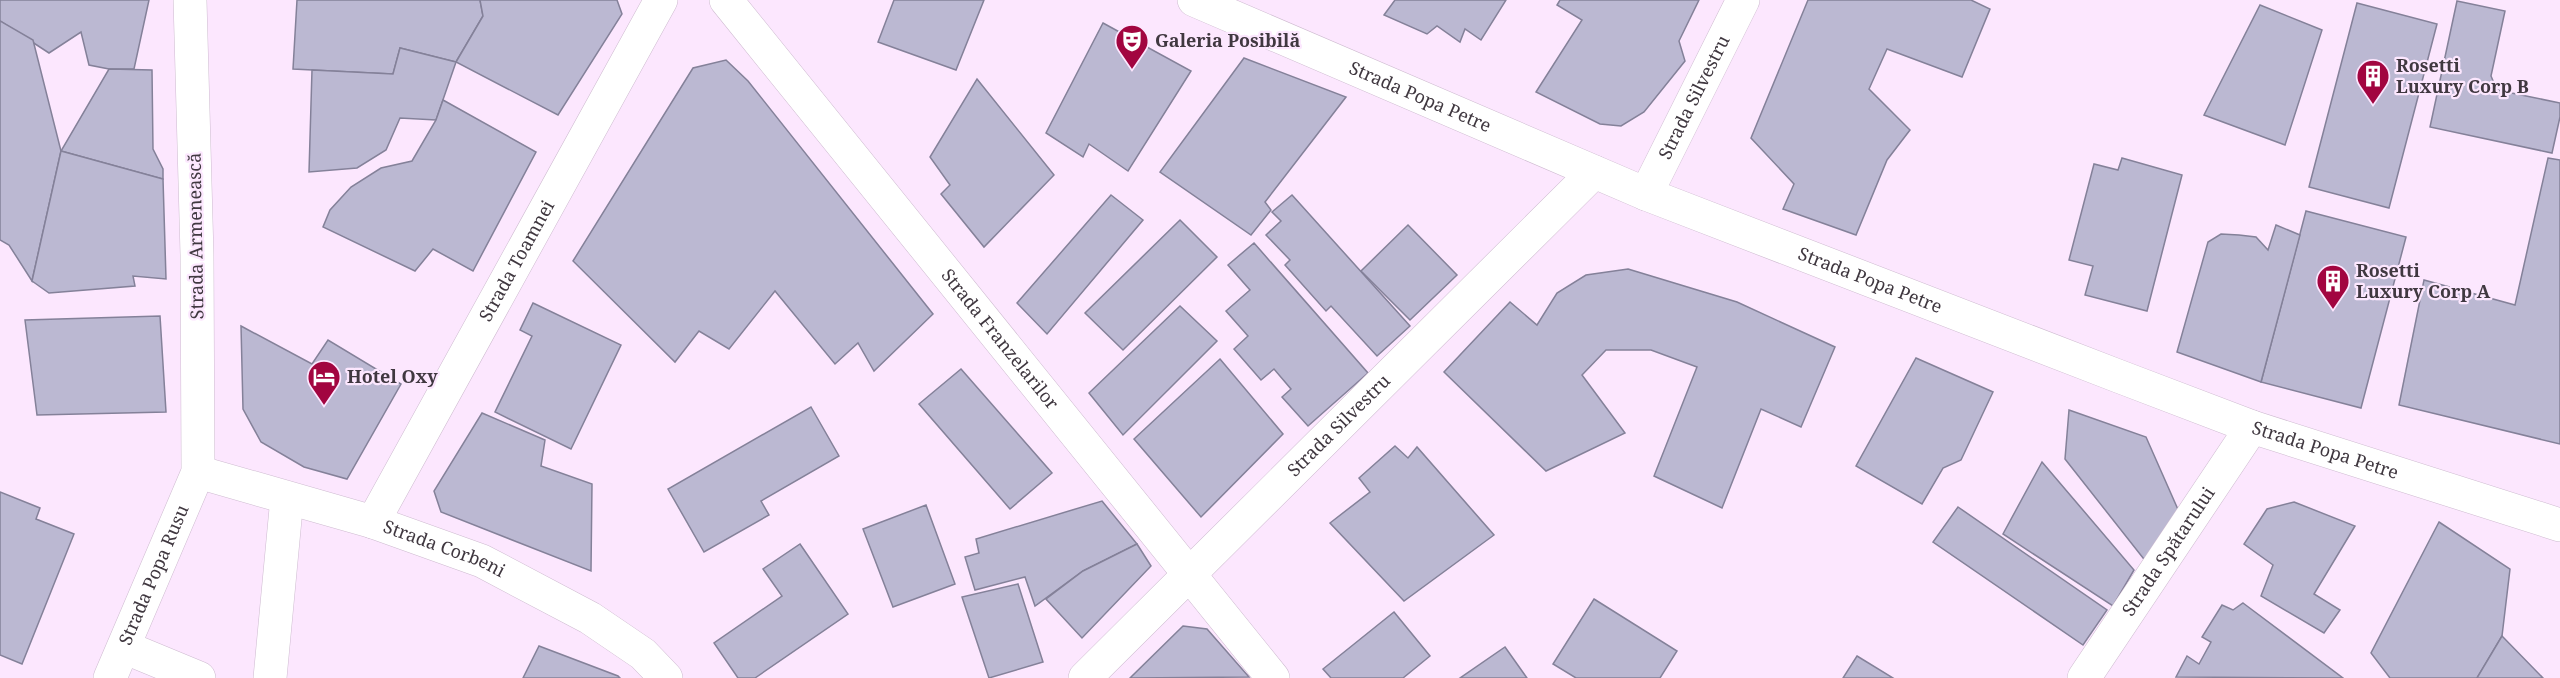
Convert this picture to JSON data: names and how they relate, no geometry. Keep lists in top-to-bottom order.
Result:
{
  "streets": {
    "street": [
      "Strada Popa Petre",
      "Strada Silvestru",
      "Strada Armenească",
      "Strada Toamnei",
      "Strada Franzelarilor",
      "Strada Corbeni",
      "Strada Spătarului",
      "Strada Popa Rusu"
    ]
  },
  "crossings": [
    ["Strada Popa Petre", "Strada Silvestru"],
    ["Strada Popa Petre", "Strada Spătarului"],
    ["Strada Silvestru", "Strada Franzelarilor"],
    ["Strada Armenească", "Strada Corbeni"],
    ["Strada Armenească", "Strada Popa Rusu"],
    ["Strada Toamnei", "Strada Corbeni"],
    ["Strada Corbeni", "Strada Popa Rusu"]
  ],
  "places": {
    "theatre": ["Galeria Posibilă"],
    "building": ["Rosetti Luxury Corp B", "Rosetti Luxury Corp A"],
    "hotel": ["Hotel Oxy"]
  }
}
